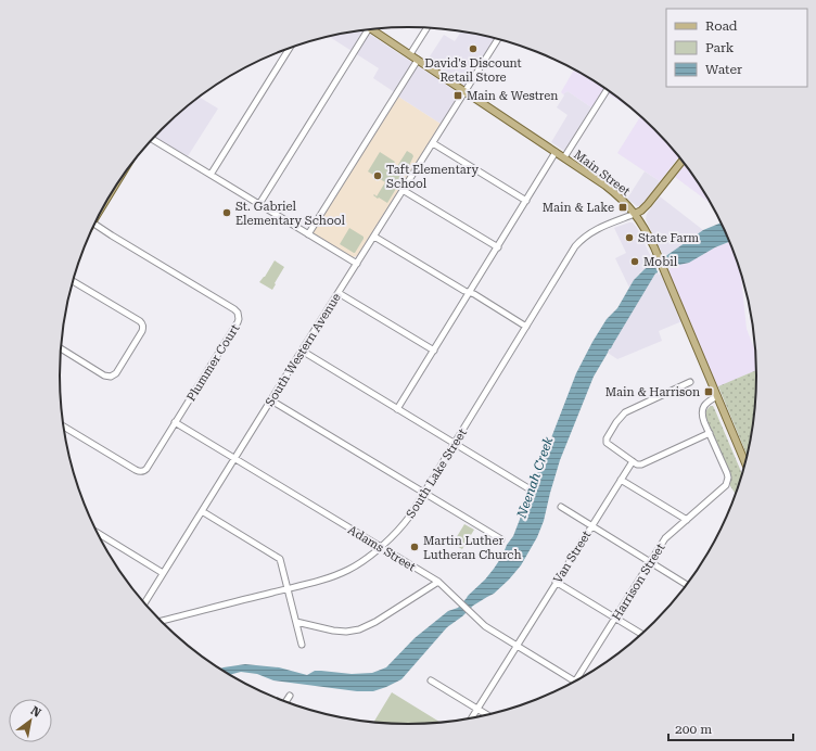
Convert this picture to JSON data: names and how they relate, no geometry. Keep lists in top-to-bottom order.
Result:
{
  "streets": {
    "main road": ["Main Street"],
    "street": [
      "South Western Avenue",
      "Plummer Court",
      "South Lake Street",
      "Adams Street",
      "Van Street",
      "Harrison Street"
    ]
  },
  "crossings": [
    ["Main Street", "South Western Avenue"],
    ["Main Street", "South Lake Street"],
    ["Main Street", "Harrison Street"],
    ["South Western Avenue", "Adams Street"],
    ["Plummer Court", "Adams Street"],
    ["South Lake Street", "Adams Street"],
    ["Adams Street", "Van Street"]
  ],
  "water": ["Neenah Creek"],
  "places": {
    "other": [
      "David's Discount Retail Store",
      "Taft Elementary School",
      "St. Gabriel Elementary School",
      "State Farm",
      "Mobil",
      "Martin Luther Lutheran Church"
    ],
    "transit": ["Main & Westren", "Main & Lake", "Main & Harrison"]
  },
  "legend": ["Road", "Park", "Water"],
  "scale_bar": "200 m",
  "north": "top right"
}
